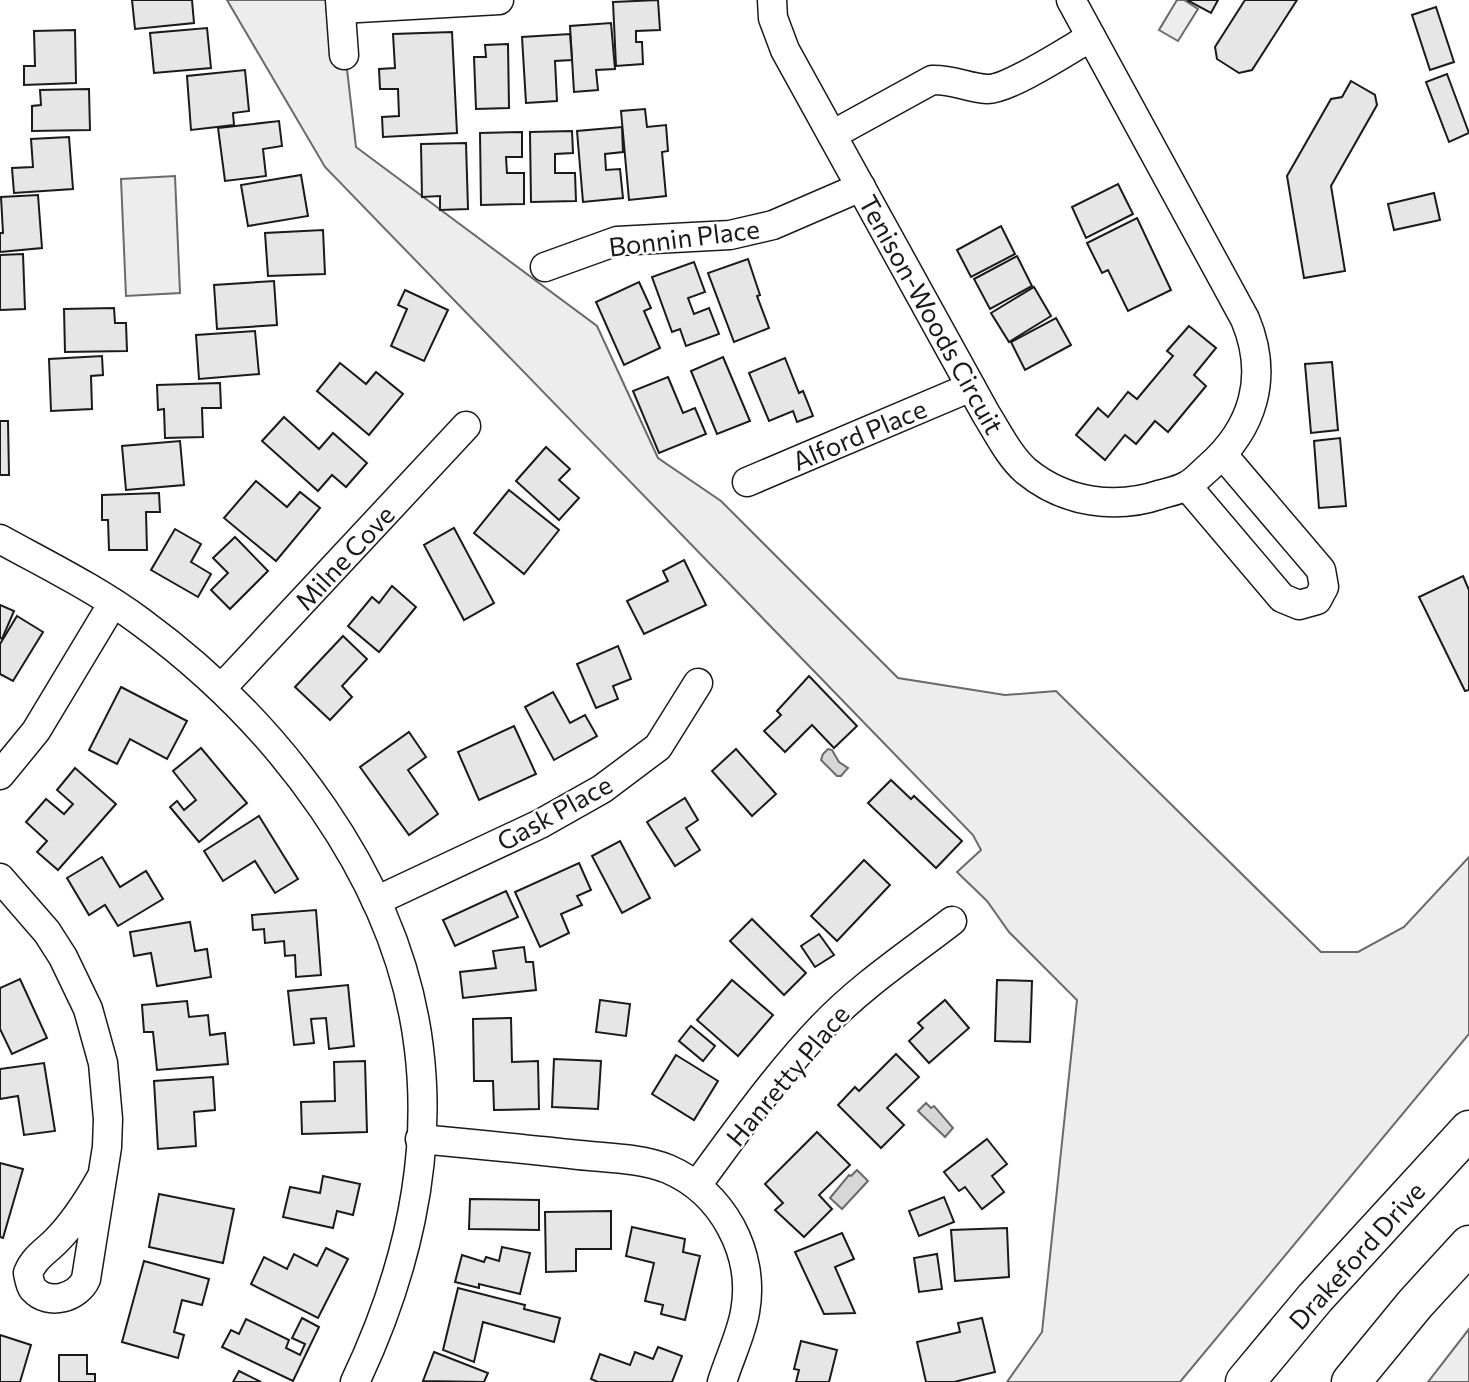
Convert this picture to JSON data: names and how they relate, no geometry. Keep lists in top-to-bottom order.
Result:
{
  "streets": {
    "highway": ["Drakeford Drive"],
    "street": [
      "Bonnin Place",
      "Tenison-Woods Circuit",
      "Alford Place",
      "Milne Cove",
      "Gask Place",
      "Hanretty Place"
    ]
  },
  "crossings": [
    ["Bonnin Place", "Tenison-Woods Circuit"],
    ["Tenison-Woods Circuit", "Alford Place"]
  ]
}
